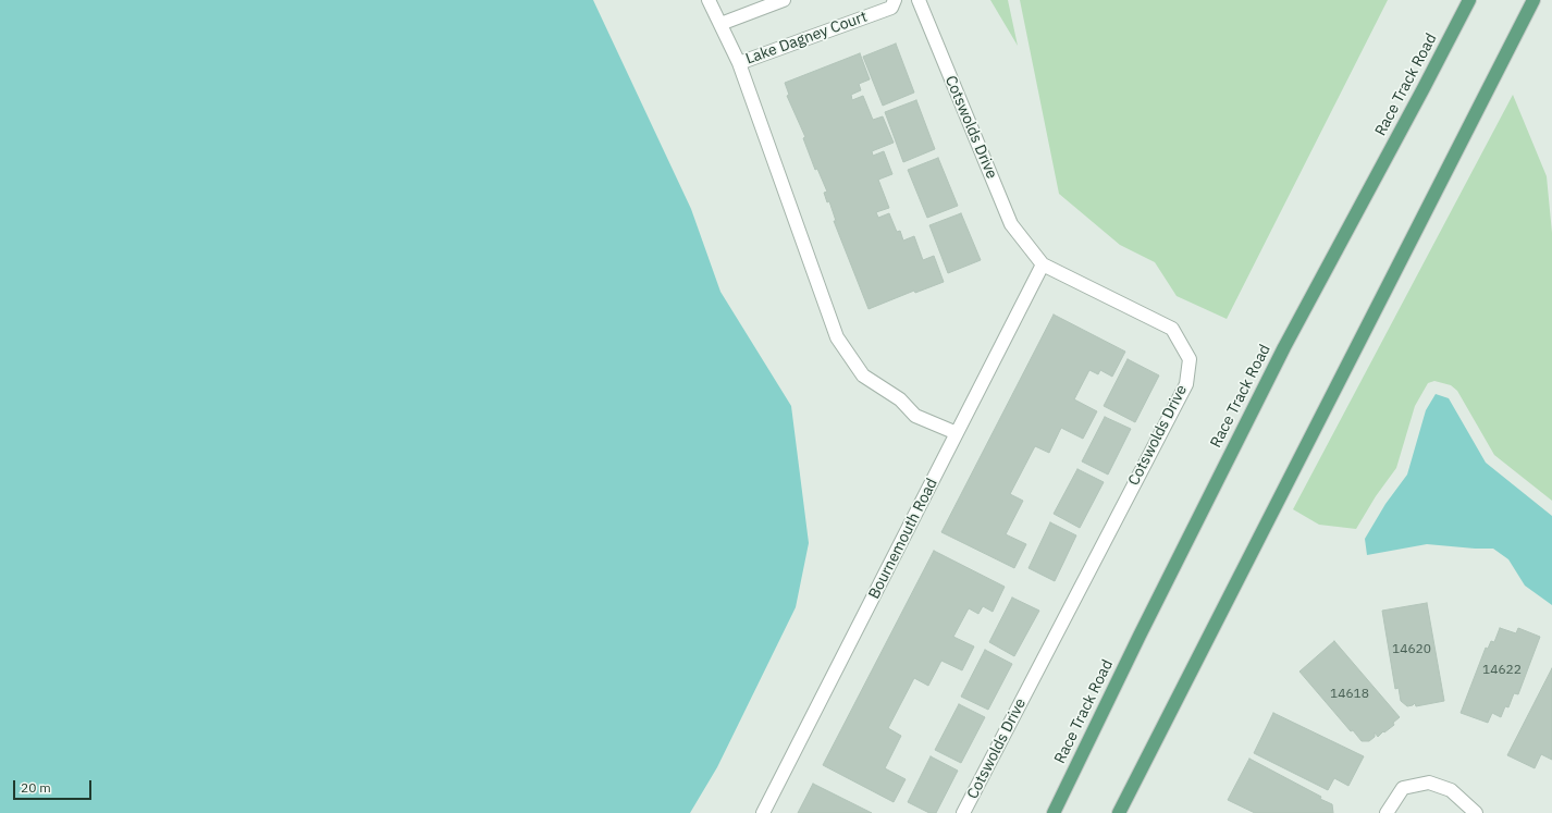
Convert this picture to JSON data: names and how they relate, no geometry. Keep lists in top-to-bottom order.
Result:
{
  "streets": {
    "main road": ["Race Track Road"],
    "street": ["Lake Dagney Court", "Cotswolds Drive", "Bournemouth Road"]
  },
  "crossings": [
    ["Cotswolds Drive", "Bournemouth Road"]
  ],
  "house_numbers": ["14620", "14622", "14618"],
  "scale_bar": "20 m"
}
